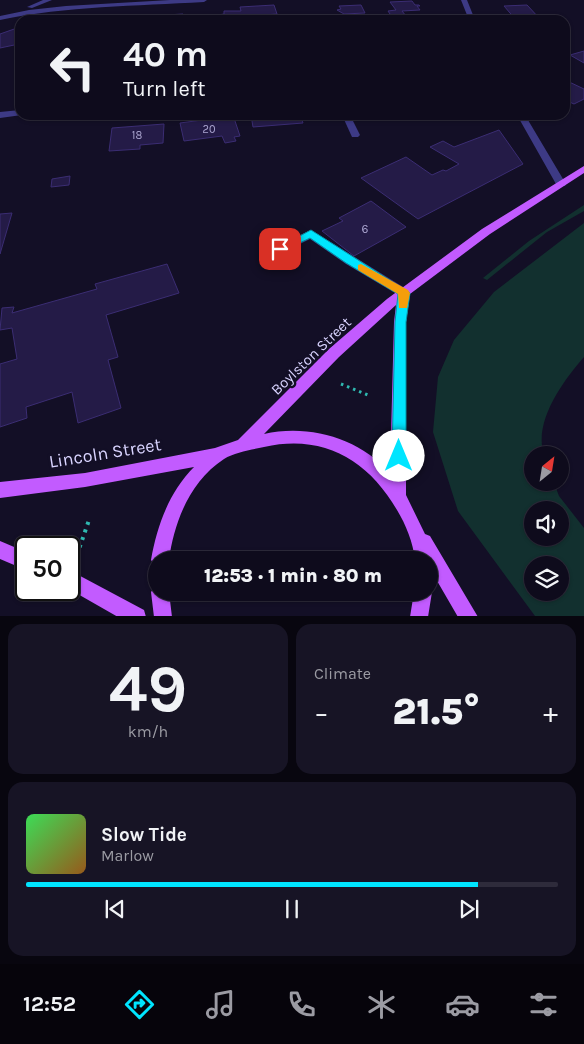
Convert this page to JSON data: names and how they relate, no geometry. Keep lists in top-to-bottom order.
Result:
{
  "streets": {
    "main road": ["Boylston Street", "Lincoln Street"]
  },
  "crossings": [
    ["Boylston Street", "Lincoln Street"]
  ],
  "house_numbers": ["20", "18", "6"],
  "north": "top right",
  "page": {
    "turn": ["40 m", "Turn left"],
    "limit": "50",
    "trip": "12:53 · 1 min · 80 m",
    "tile": [
      ["49", "km/h"],
      "Climate"
    ],
    "heat": ["−", "21.5°", "+"],
    "song": ["Slow Tide", "Marlow"],
    "tabs": "12:52"
  }
}
